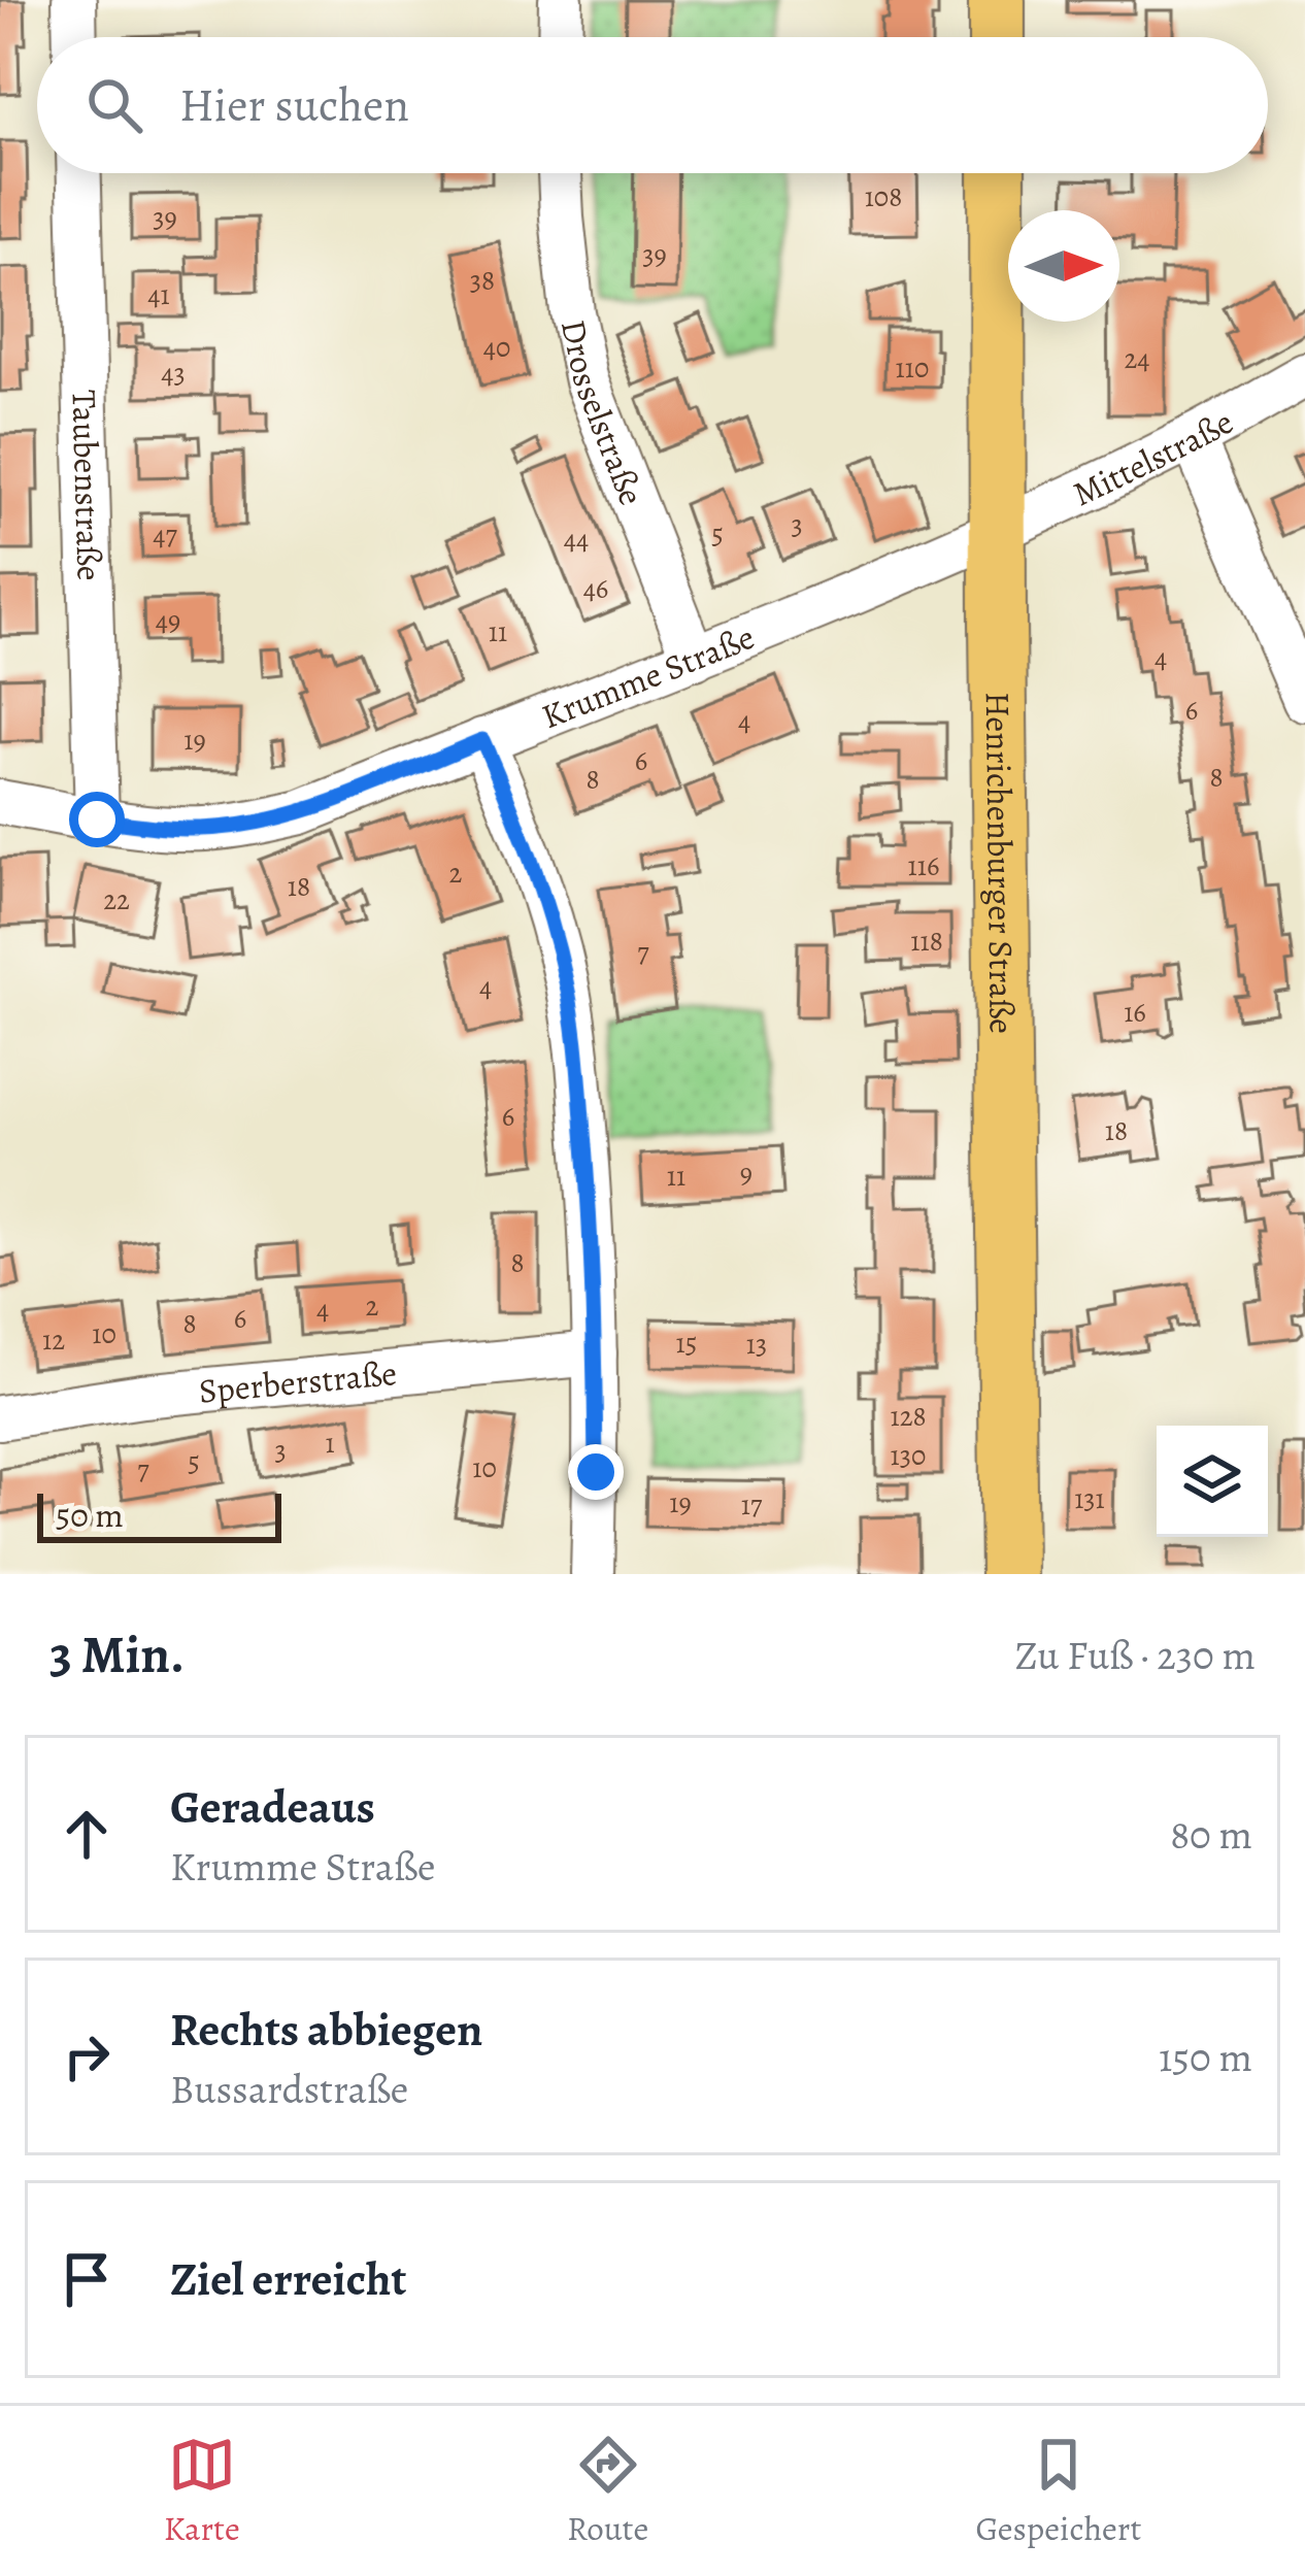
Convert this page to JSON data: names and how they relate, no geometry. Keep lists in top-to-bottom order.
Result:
{
  "streets": {
    "main road": ["Henrichenburger Straße"],
    "street": [
      "Drosselstraße",
      "Mittelstraße",
      "Taubenstraße",
      "Krumme Straße",
      "Sperberstraße"
    ]
  },
  "crossings": [
    ["Drosselstraße", "Krumme Straße"],
    ["Mittelstraße", "Krumme Straße"],
    ["Mittelstraße", "Henrichenburger Straße"],
    ["Taubenstraße", "Krumme Straße"],
    ["Krumme Straße", "Henrichenburger Straße"]
  ],
  "house_numbers": [
    "108",
    "39",
    "39",
    "38",
    "41",
    "40",
    "24",
    "110",
    "43",
    "3",
    "5",
    "47",
    "44",
    "46",
    "49",
    "11",
    "4",
    "6",
    "4",
    "19",
    "6",
    "8",
    "8",
    "116",
    "2",
    "18",
    "22",
    "118",
    "7",
    "4",
    "16",
    "6",
    "18",
    "9",
    "11",
    "8",
    "2",
    "4",
    "6",
    "8",
    "10",
    "12",
    "15",
    "13",
    "128",
    "1",
    "3",
    "130",
    "5",
    "10",
    "7",
    "131",
    "19",
    "17"
  ],
  "scale_bar": "50 m",
  "north": "right",
  "page": {
    "search": "Hier suchen",
    "scale": "50 m",
    "heading": ["3 Min.", "Zu Fuß · 230 m"],
    "list": [
      ["Geradeaus", "Krumme Straße", "80 m"],
      ["Rechts abbiegen", "Bussardstraße", "150 m"],
      "Ziel erreicht"
    ],
    "nav": ["Karte", "Route", "Gespeichert"]
  }
}
